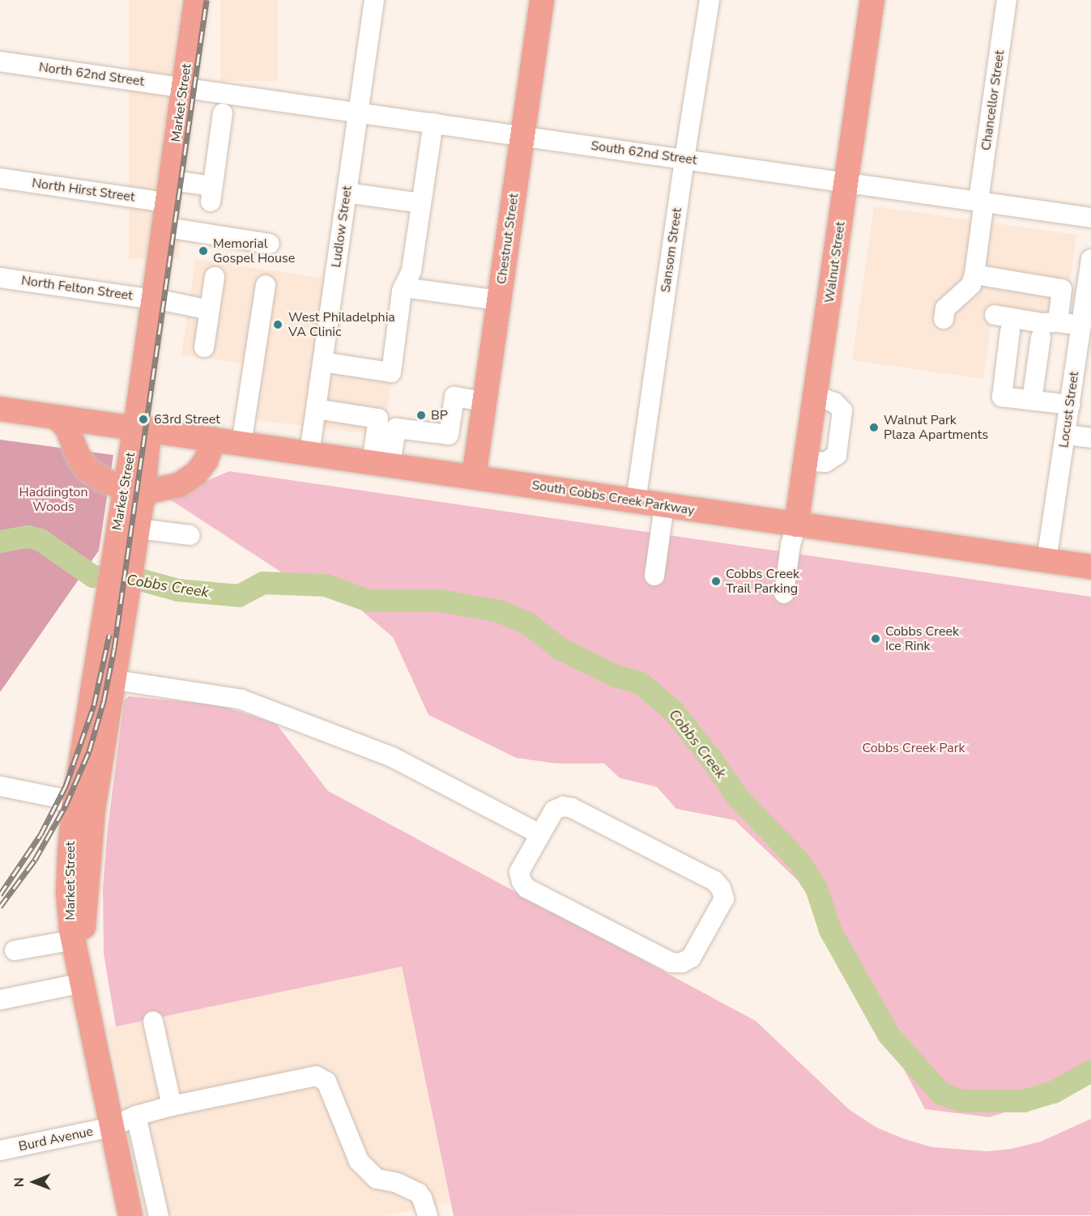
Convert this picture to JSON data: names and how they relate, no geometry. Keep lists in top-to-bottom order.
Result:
{
  "streets": {
    "main road": [
      "Market Street",
      "Chestnut Street",
      "Walnut Street",
      "South Cobbs Creek Parkway"
    ],
    "street": [
      "North 62nd Street",
      "Chancellor Street",
      "South 62nd Street",
      "North Hirst Street",
      "Ludlow Street",
      "Sansom Street",
      "North Felton Street",
      "Locust Street",
      "Burd Avenue"
    ]
  },
  "crossings": [
    ["North 62nd Street", "Market Street"],
    ["North 62nd Street", "South 62nd Street"],
    ["Chancellor Street", "South 62nd Street"],
    ["Market Street", "South 62nd Street"],
    ["Market Street", "North Hirst Street"],
    ["Market Street", "North Felton Street"],
    ["Market Street", "South Cobbs Creek Parkway"],
    ["Market Street", "Burd Avenue"],
    ["South 62nd Street", "Ludlow Street"],
    ["South 62nd Street", "Chestnut Street"],
    ["South 62nd Street", "Sansom Street"],
    ["South 62nd Street", "Walnut Street"],
    ["Ludlow Street", "South Cobbs Creek Parkway"],
    ["Chestnut Street", "South Cobbs Creek Parkway"],
    ["Sansom Street", "South Cobbs Creek Parkway"],
    ["Walnut Street", "South Cobbs Creek Parkway"],
    ["Locust Street", "South Cobbs Creek Parkway"]
  ],
  "water": ["Cobbs Creek"],
  "parks": ["Haddington Woods", "Cobbs Creek Park"],
  "places": [
    "Memorial Gospel House",
    "West Philadelphia VA Clinic",
    "BP",
    "63rd Street",
    "Walnut Park Plaza Apartments",
    "Cobbs Creek Trail Parking",
    "Cobbs Creek Ice Rink"
  ],
  "north": "left"
}
